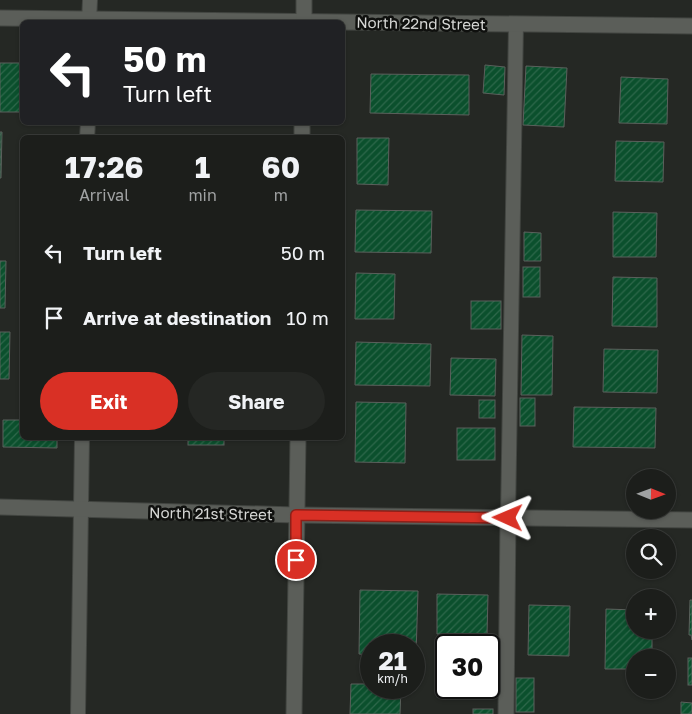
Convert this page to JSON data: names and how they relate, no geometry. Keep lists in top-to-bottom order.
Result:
{
  "streets": {
    "street": ["North 22nd Street", "North 21st Street"]
  },
  "north": "right",
  "page": {
    "turn": ["50 m", "Turn left"],
    "eta": [
      "17:26",
      "Arrival",
      "1",
      "min",
      "60",
      "m"
    ],
    "list": [
      {
        "name": "Turn left",
        "value": "50 m"
      },
      {
        "name": "Arrive at destination",
        "value": "10 m"
      }
    ],
    "buttons": ["Exit", "Share"],
    "map_buttons": ["+", "−"],
    "speed": "21 km/h",
    "limit": "30"
  }
}
